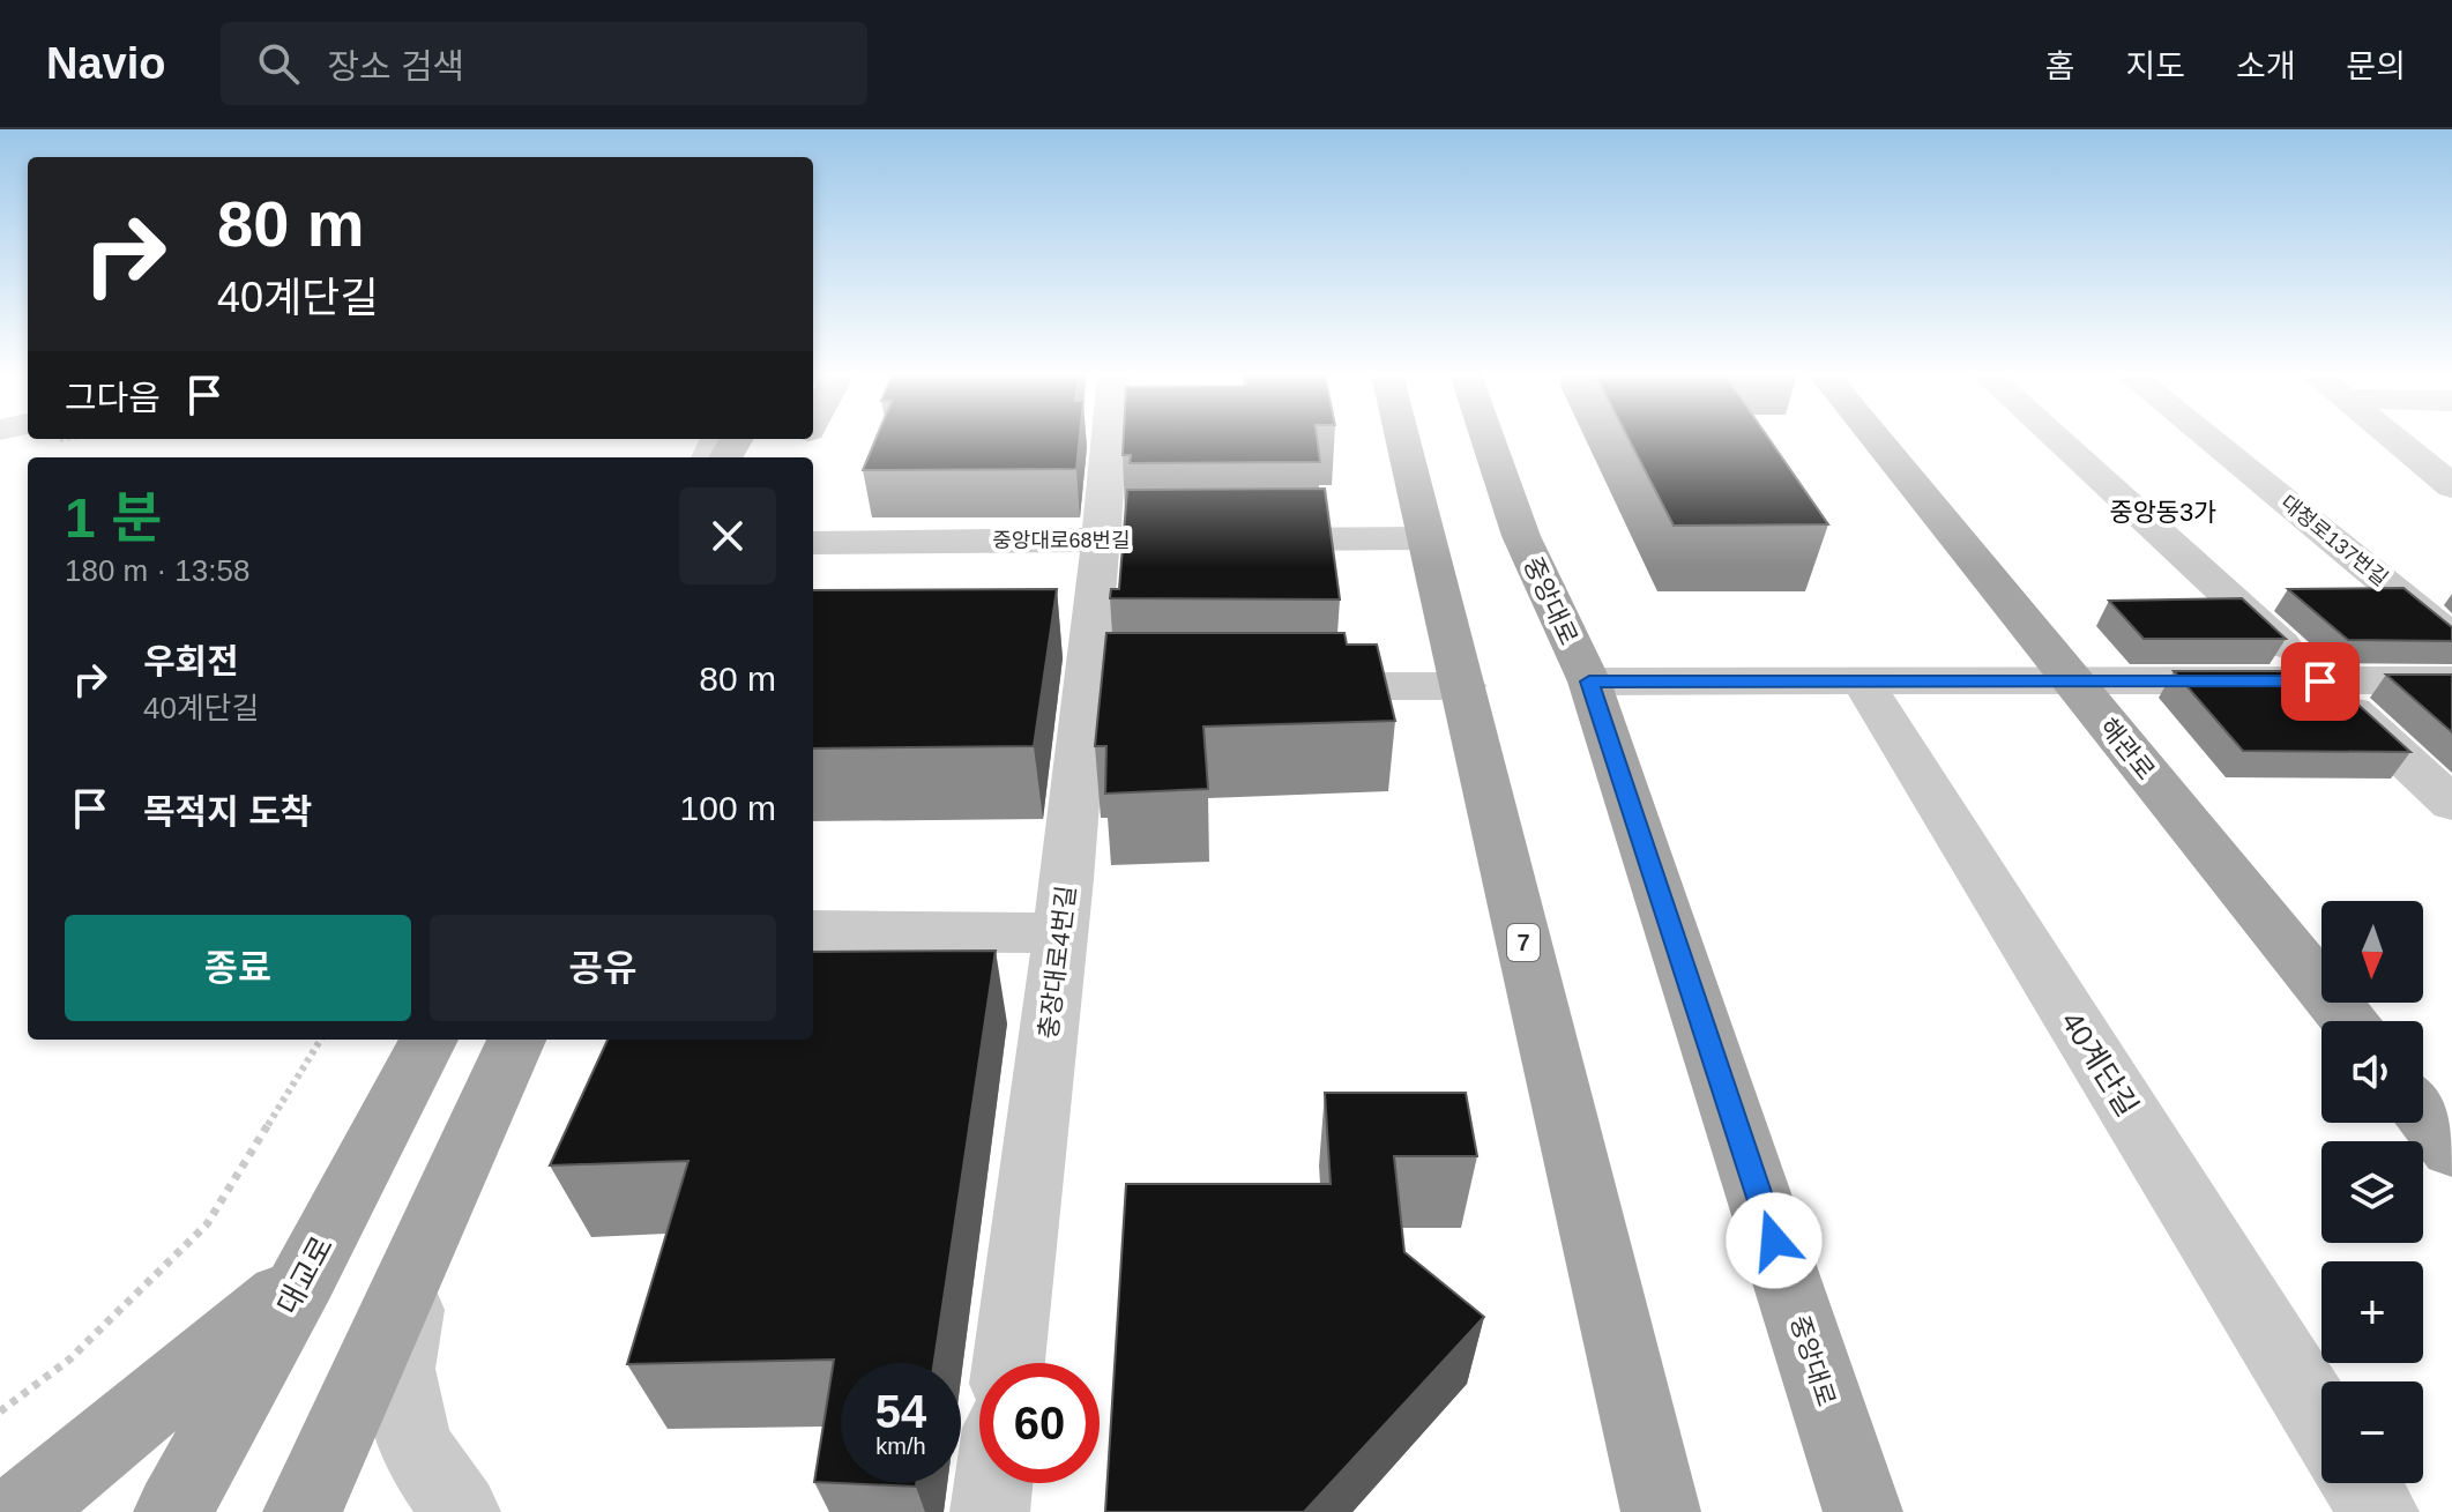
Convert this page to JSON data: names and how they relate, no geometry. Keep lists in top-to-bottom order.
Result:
{
  "streets": {
    "main road": [
      "중앙대로",
      "해관로",
      "7",
      "대교로"
    ],
    "street": [
      "중앙대로68번길",
      "대청로137번길",
      "충장대로4번길",
      "40계단길"
    ]
  },
  "crossings": [
    ["중앙대로68번길", "충장대로4번길"]
  ],
  "districts": ["중앙동3가"],
  "north": "bottom",
  "page": {
    "header": "Navio",
    "search": "장소 검색",
    "nav": [
      "홈",
      "지도",
      "소개",
      "문의"
    ],
    "turn": ["80 m", "40계단길"],
    "then": "그다음",
    "heading": ["1 분", "180 m · 13:58"],
    "list": [
      {
        "name": "우회전",
        "note": "40계단길",
        "value": "80 m"
      },
      {
        "name": "목적지 도착",
        "value": "100 m"
      }
    ],
    "buttons": ["종료", "공유"],
    "map_buttons": ["+", "−"],
    "speed": "54 km/h",
    "limit": "60"
  }
}
